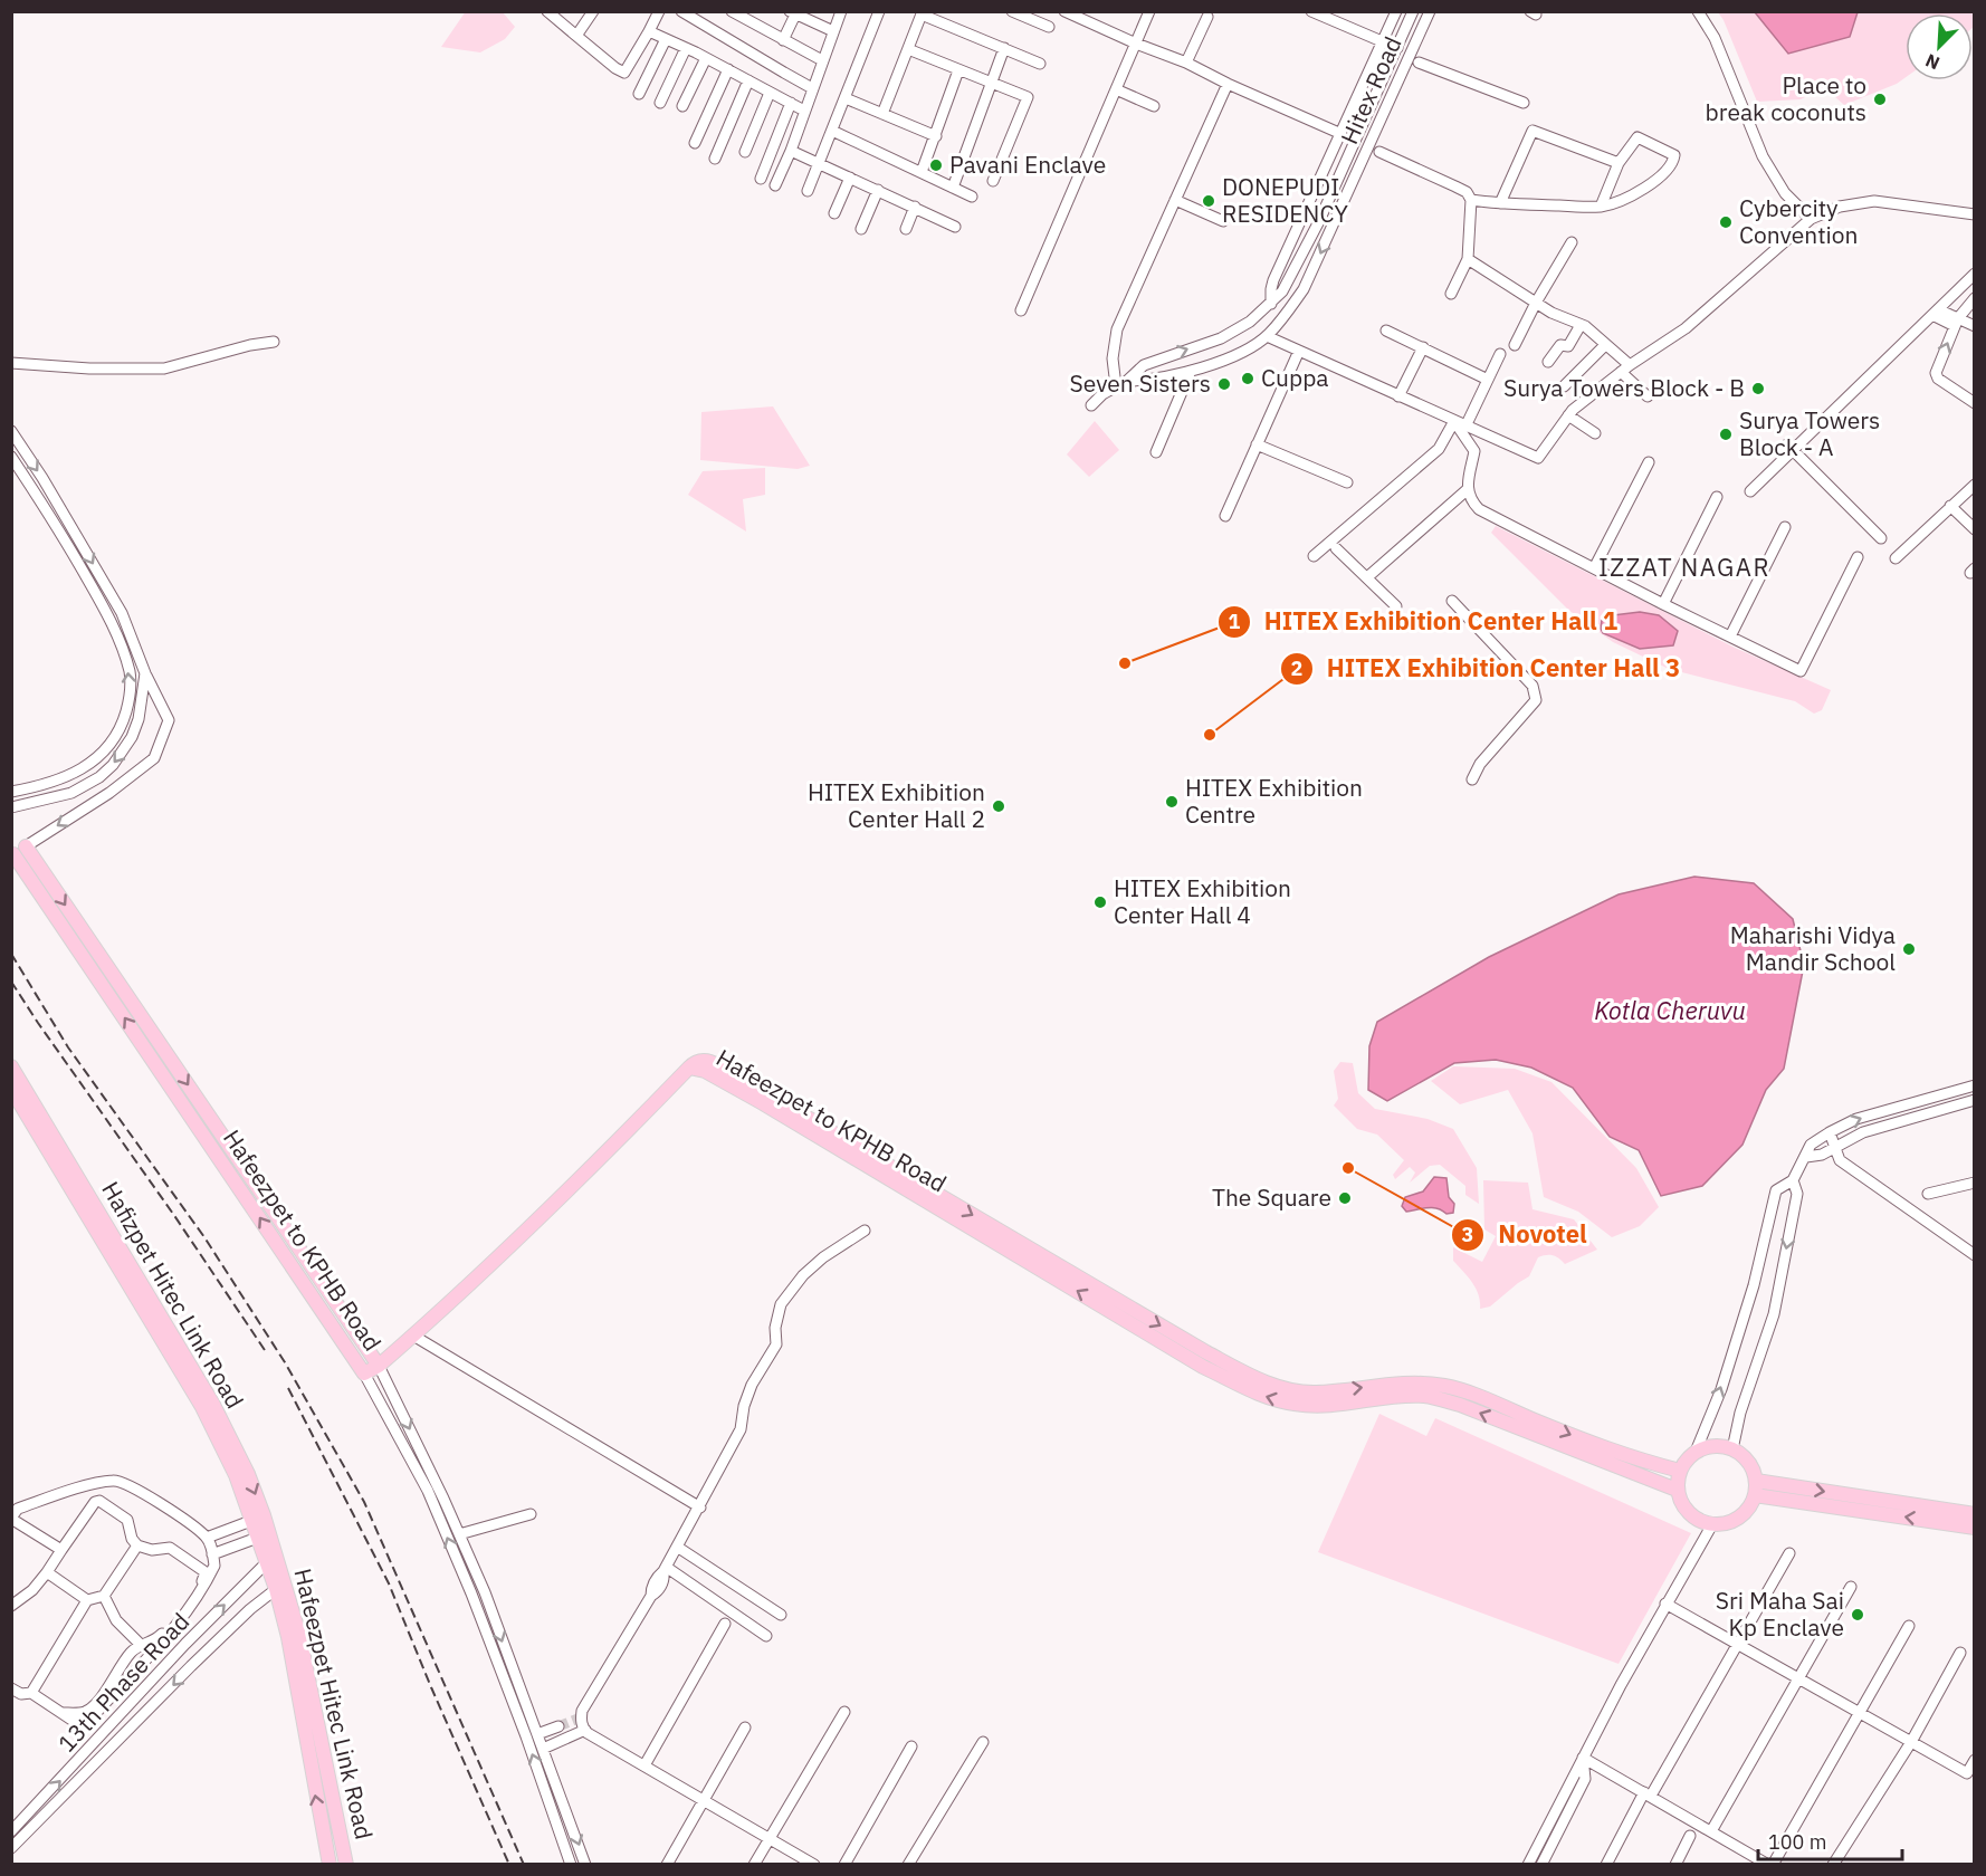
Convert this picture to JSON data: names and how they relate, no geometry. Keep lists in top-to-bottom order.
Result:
{
  "streets": {
    "main road": ["Hafeezpet to KPHB Road", "Hafizpet Hitec Link Road", "Hafeezpet Hitec Link Road"],
    "street": ["Hitex Road", "13th Phase Road"]
  },
  "crossings": [
    ["Hafizpet Hitec Link Road", "13th Phase Road"],
    ["Hafizpet Hitec Link Road", "Hafeezpet Hitec Link Road"],
    ["13th Phase Road", "Hafeezpet Hitec Link Road"]
  ],
  "districts": ["IZZAT NAGAR"],
  "water": ["Kotla Cheruvu"],
  "places": [
    "Place to break coconuts",
    "Pavani Enclave",
    "DONEPUDI RESIDENCY",
    "Cybercity Convention",
    "Cuppa",
    "Seven Sisters",
    "Surya Towers Block - B",
    "Surya Towers Block - A",
    "HITEX Exhibition Center Hall 1",
    "HITEX Exhibition Center Hall 3",
    "HITEX Exhibition Centre",
    "HITEX Exhibition Center Hall 2",
    "HITEX Exhibition Center Hall 4",
    "Maharishi Vidya Mandir School",
    "Novotel",
    "The Square",
    "Sri Maha Sai Kp Enclave"
  ],
  "scale_bar": "100 m",
  "north": "bottom left"
}
